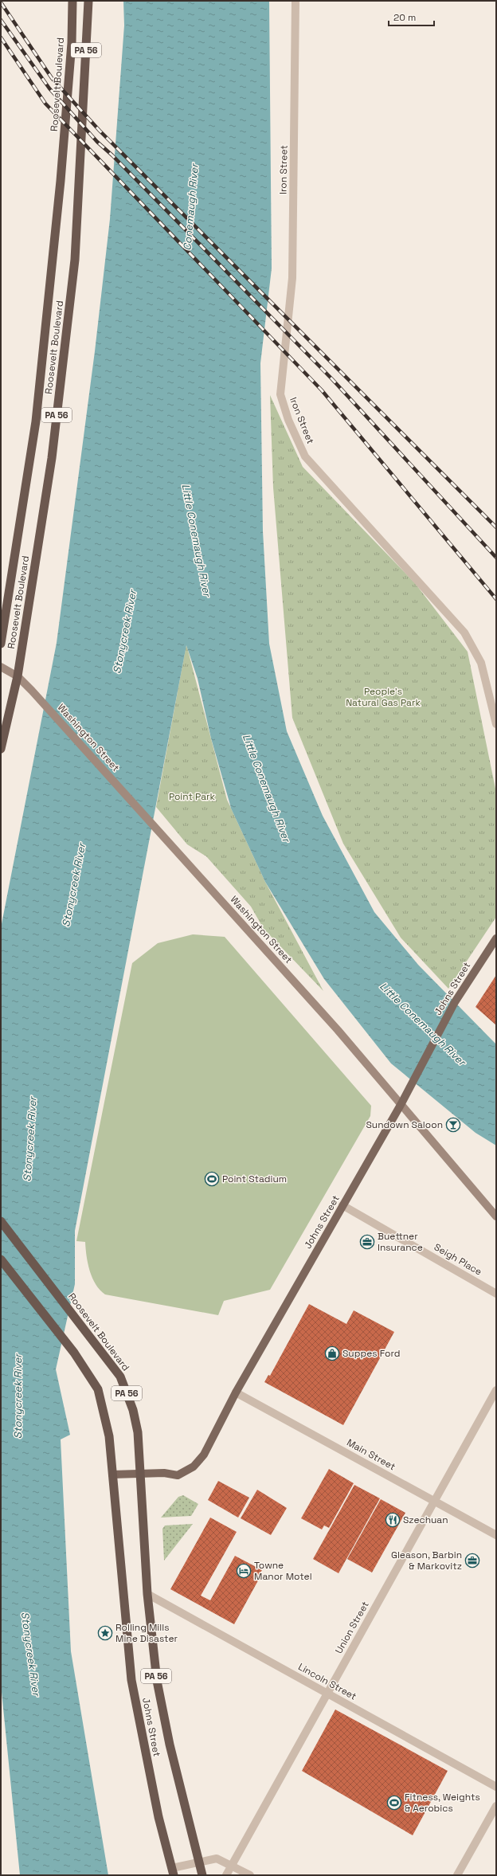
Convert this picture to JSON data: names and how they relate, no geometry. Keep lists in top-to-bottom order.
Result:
{
  "streets": {
    "highway": ["PA 56", "Roosevelt Boulevard", "Johns Street"],
    "main road": ["Washington Street"],
    "street": [
      "Iron Street",
      "Seigh Place",
      "Main Street",
      "Union Street",
      "Lincoln Street"
    ]
  },
  "crossings": [
    ["PA 56", "Johns Street"],
    ["Roosevelt Boulevard", "Washington Street"],
    ["Roosevelt Boulevard", "Johns Street"],
    ["Washington Street", "Johns Street"],
    ["Johns Street", "Seigh Place"],
    ["Johns Street", "Main Street"],
    ["Johns Street", "Lincoln Street"],
    ["Main Street", "Union Street"],
    ["Union Street", "Lincoln Street"]
  ],
  "water": ["Conemaugh River", "Little Conemaugh River", "Stonycreek River"],
  "parks": ["People's Natural Gas Park", "Point Park"],
  "places": {
    "bar": ["Sundown Saloon"],
    "sports": ["Point Stadium", "Fitness, Weights & Aerobics"],
    "office": ["Buettner Insurance", "Gleason, Barbin & Markovitz"],
    "shop": ["Suppes Ford"],
    "restaurant": ["Szechuan"],
    "hotel": ["Towne Manor Motel"],
    "place": ["Rolling Mills Mine Disaster"]
  },
  "scale_bar": "20 m"
}
